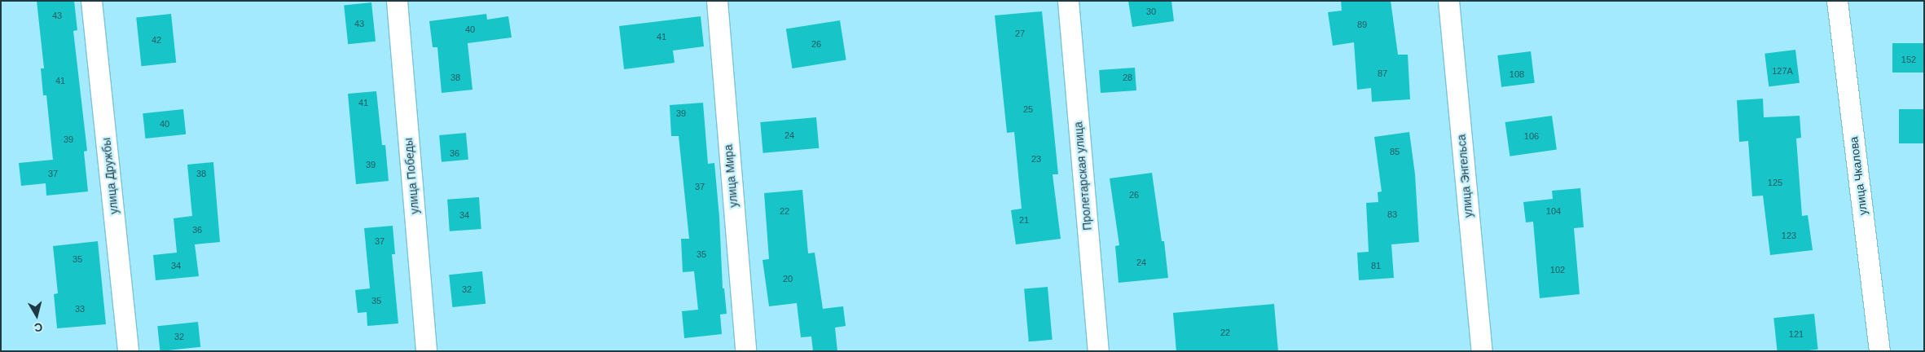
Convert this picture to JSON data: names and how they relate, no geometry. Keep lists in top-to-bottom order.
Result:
{
  "streets": {
    "street": [
      "улица Дружбы",
      "улица Победы",
      "улица Мира",
      "Пролетарская улица",
      "улица Энгельса",
      "улица Чкалова"
    ]
  },
  "house_numbers": [
    "30",
    "43",
    "43",
    "89",
    "40",
    "27",
    "41",
    "42",
    "26",
    "152",
    "127А",
    "87",
    "108",
    "38",
    "28",
    "41",
    "41",
    "25",
    "39",
    "40",
    "24",
    "106",
    "39",
    "85",
    "36",
    "23",
    "39",
    "37",
    "38",
    "125",
    "37",
    "26",
    "22",
    "104",
    "83",
    "34",
    "21",
    "36",
    "123",
    "37",
    "35",
    "35",
    "24",
    "34",
    "81",
    "102",
    "20",
    "32",
    "35",
    "33",
    "22",
    "121",
    "32"
  ],
  "north": "bottom"
}
